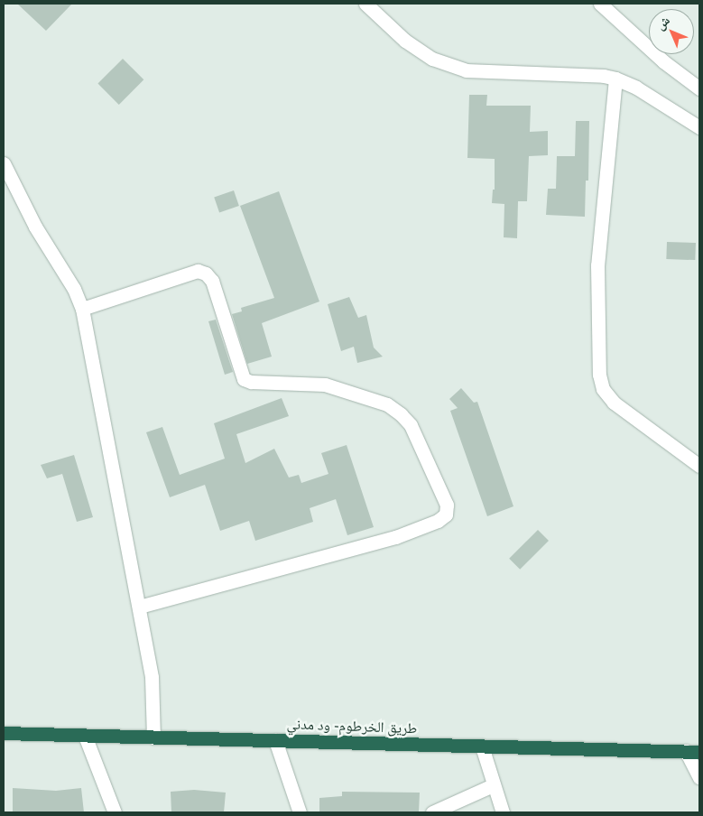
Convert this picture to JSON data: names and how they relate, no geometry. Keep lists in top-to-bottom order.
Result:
{
  "streets": {
    "highway": ["طريق الخرطوم - ود مدني"]
  },
  "north": "top left"
}
